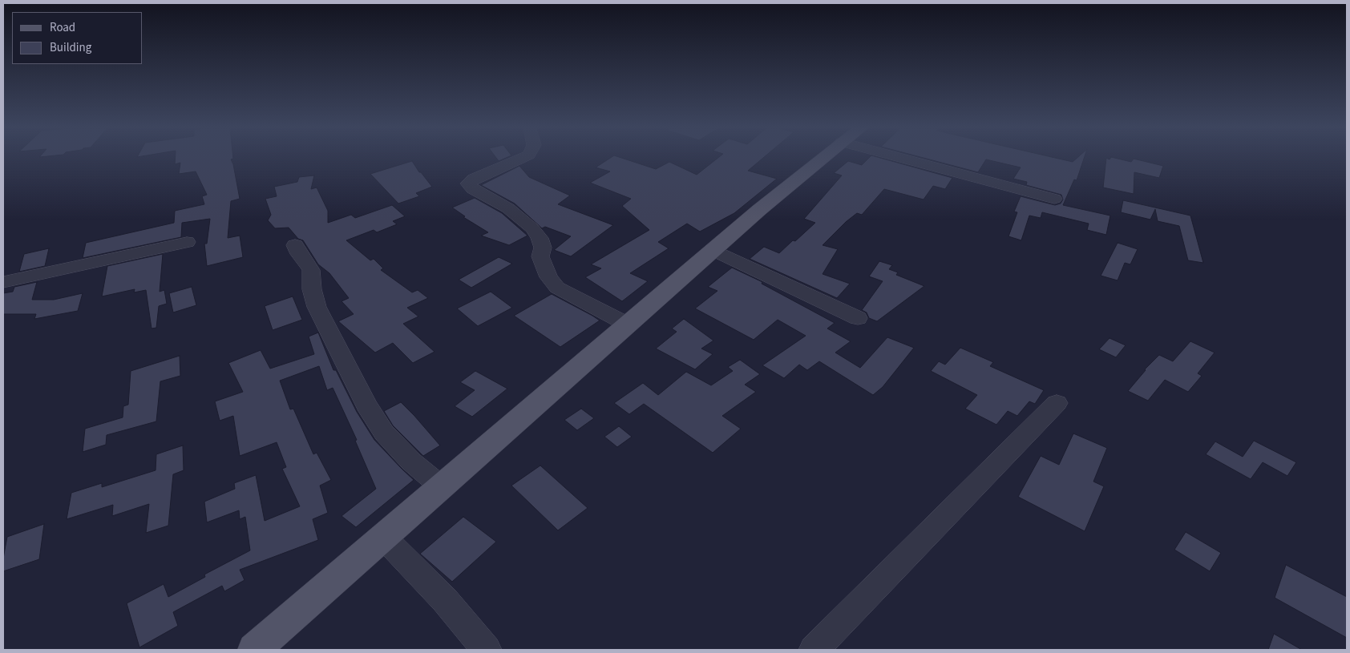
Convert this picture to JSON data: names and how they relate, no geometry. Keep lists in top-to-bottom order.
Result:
{
  "legend": ["Road", "Building"]
}
